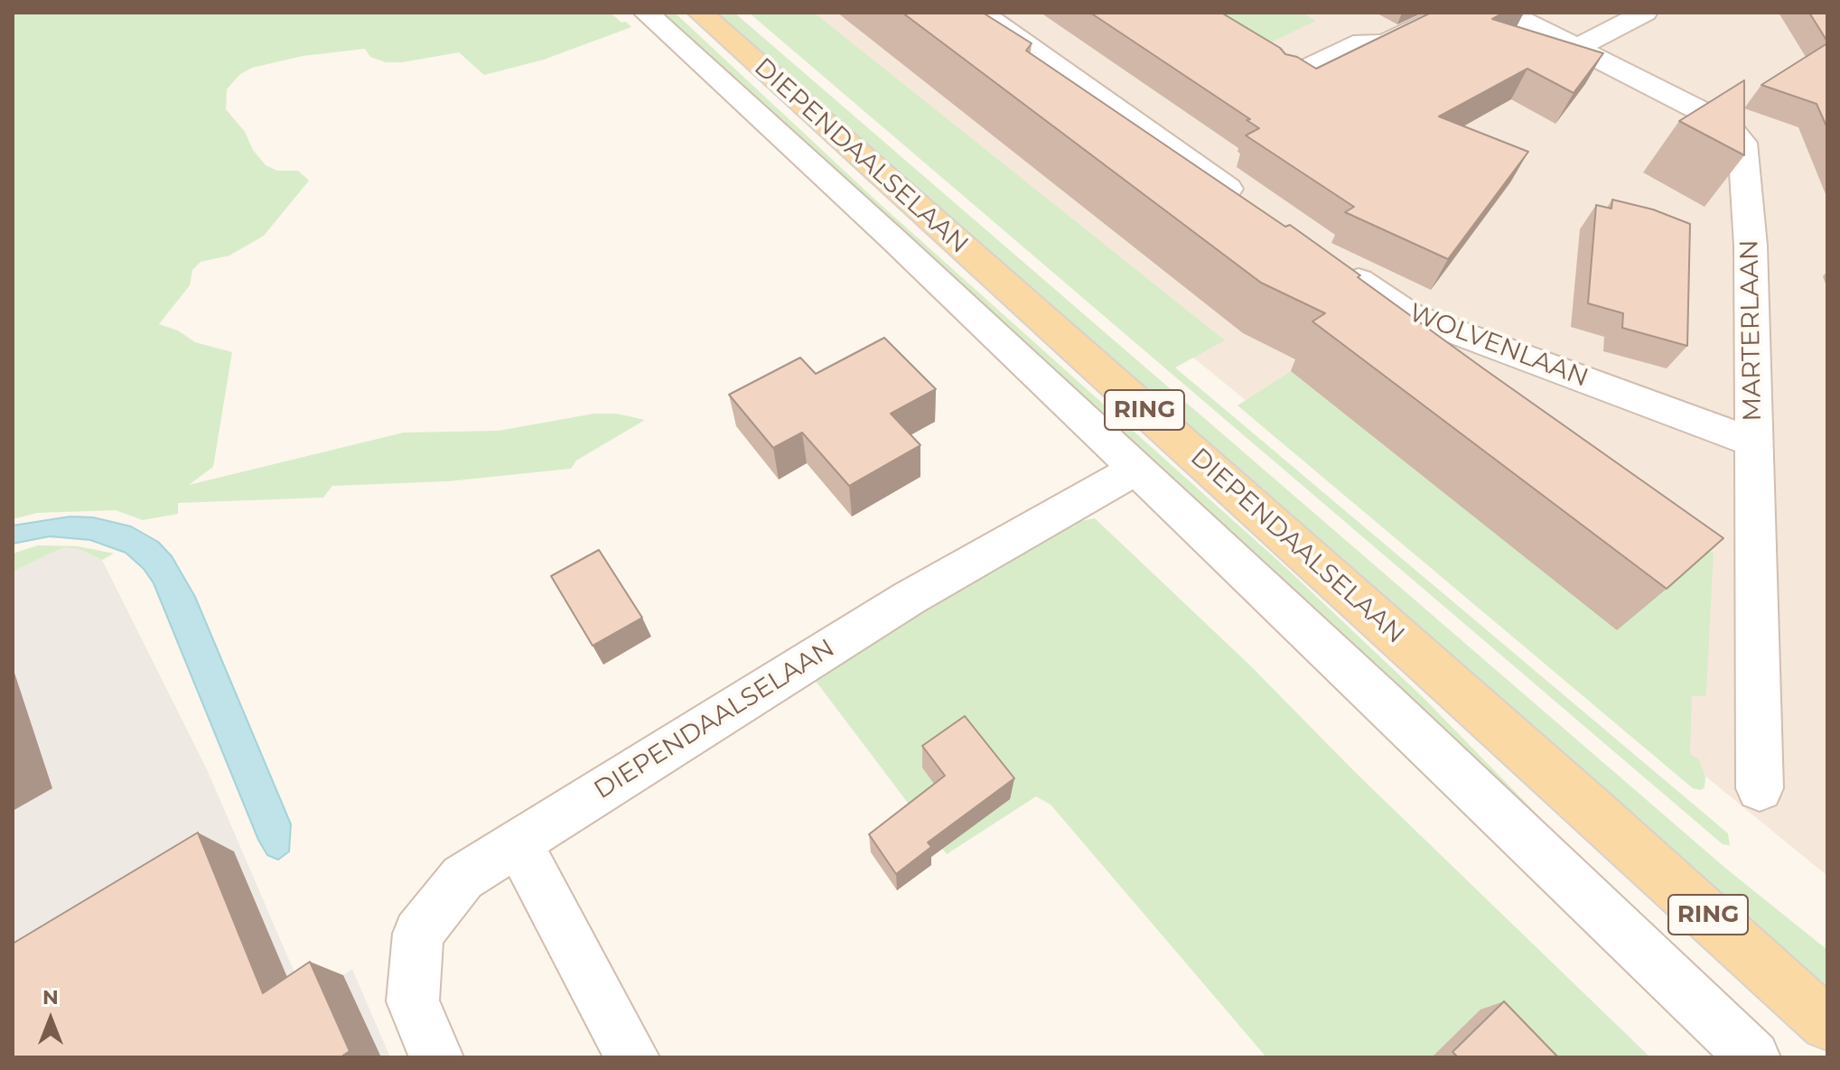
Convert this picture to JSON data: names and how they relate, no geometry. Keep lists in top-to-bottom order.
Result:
{
  "streets": {
    "main road": ["DIEPENDAALSELAAN", "RING"],
    "street": ["MARTERLAAN", "WOLVENLAAN"]
  },
  "crossings": [
    ["MARTERLAAN", "WOLVENLAAN"]
  ],
  "north": "top"
}
